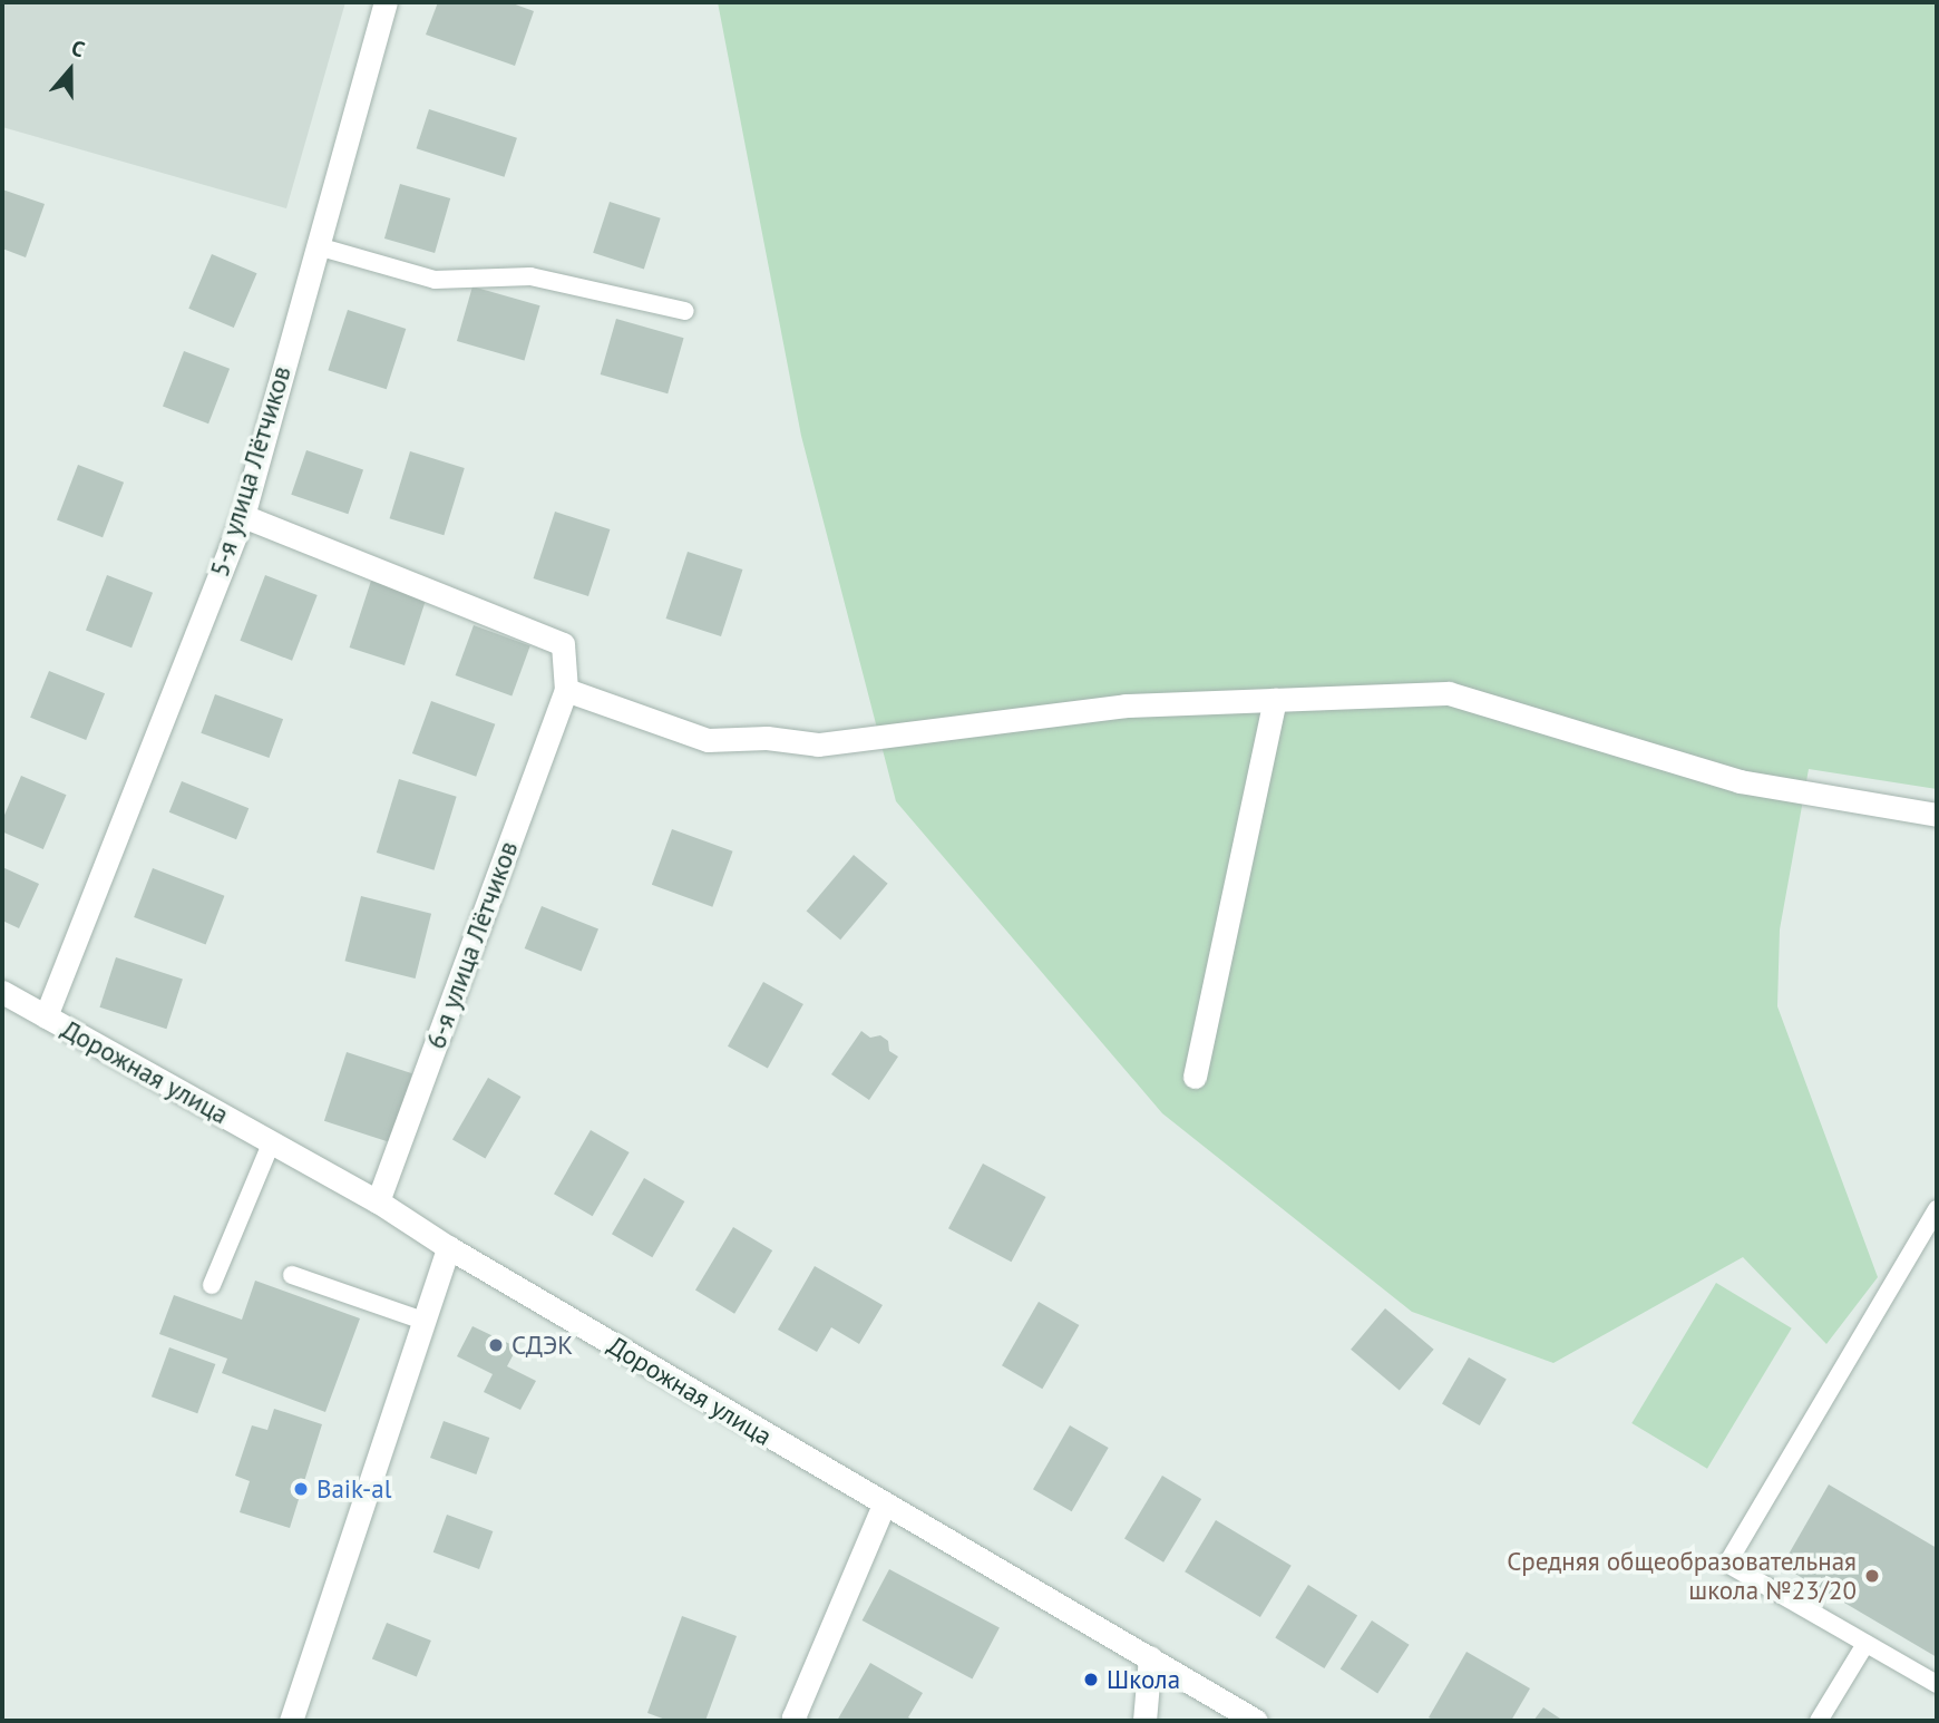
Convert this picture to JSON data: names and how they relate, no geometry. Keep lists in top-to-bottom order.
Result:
{
  "streets": {
    "street": ["5-я улица Лётчиков", "6-я улица Лётчиков", "Дорожная улица"]
  },
  "crossings": [
    ["5-я улица Лётчиков", "Дорожная улица"],
    ["6-я улица Лётчиков", "Дорожная улица"]
  ],
  "places": [
    "СДЭК",
    "Baik-al",
    "Средняя общеобразовательная школа №23/20",
    "Школа"
  ],
  "north": "top"
}
